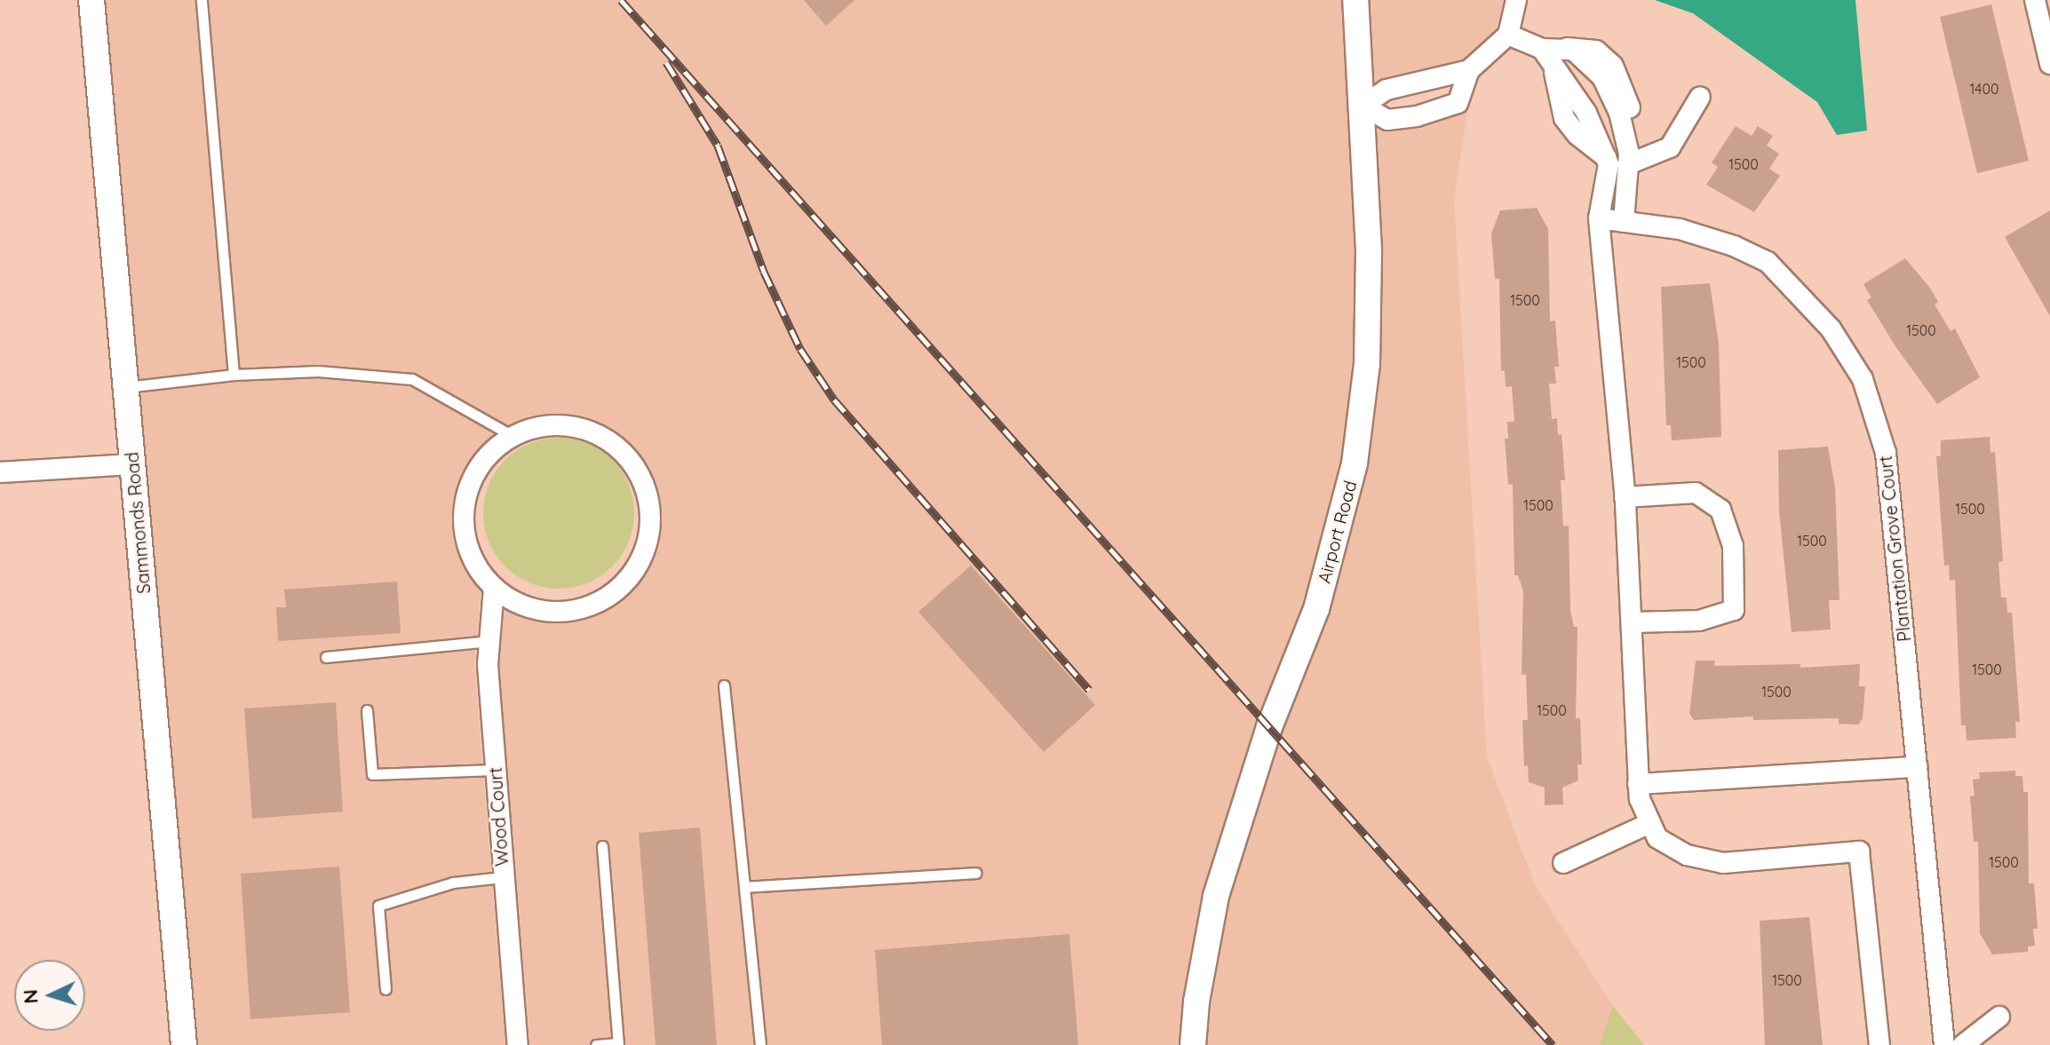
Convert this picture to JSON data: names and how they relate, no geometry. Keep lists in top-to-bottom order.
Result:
{
  "streets": {
    "street": [
      "Sammonds Road",
      "Airport Road",
      "Plantation Grove Court",
      "Wood Court"
    ]
  },
  "house_numbers": [
    "1400",
    "1500",
    "1500",
    "1500",
    "1500",
    "1500",
    "1500",
    "1500",
    "1500",
    "1500",
    "1500",
    "1500",
    "1500"
  ],
  "north": "left"
}
